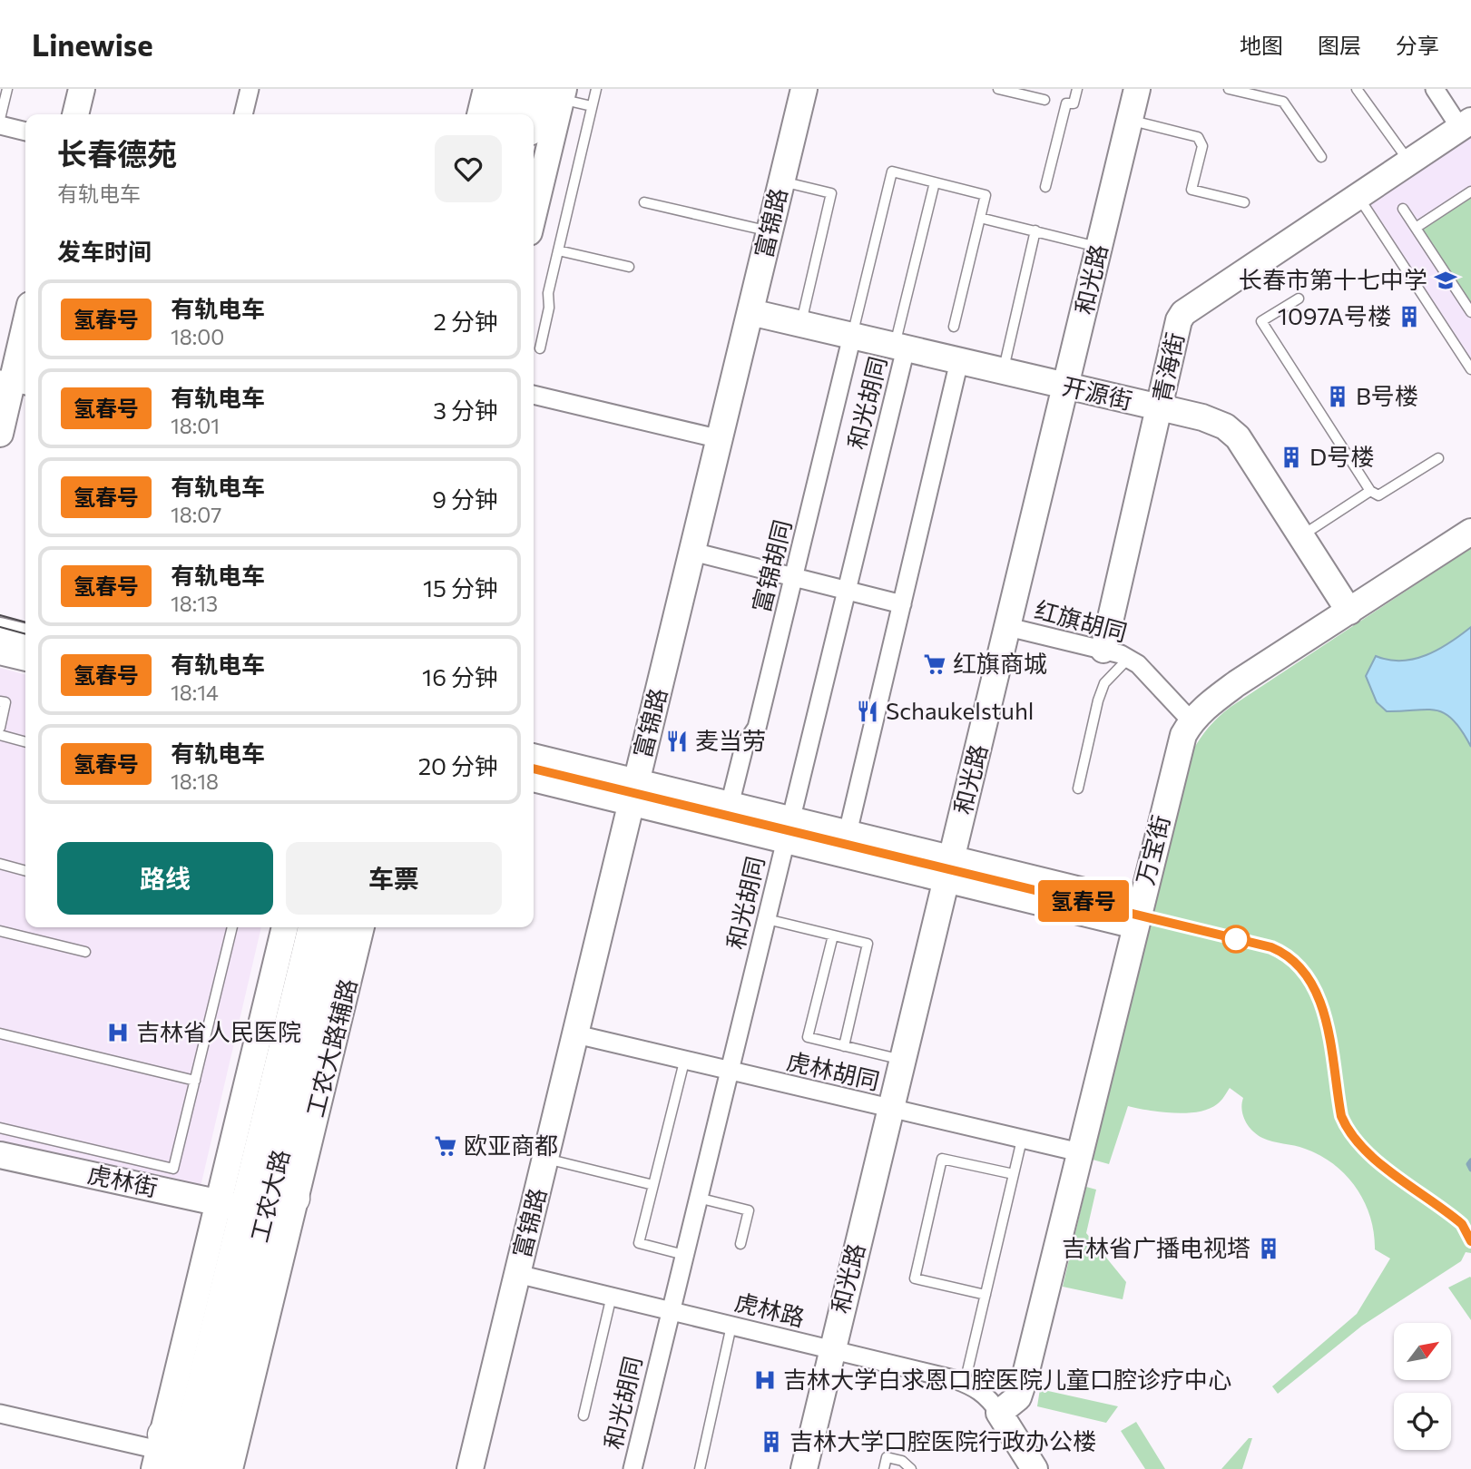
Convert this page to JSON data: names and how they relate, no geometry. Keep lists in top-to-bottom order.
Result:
{
  "streets": {
    "main road": ["工农大路"],
    "street": [
      "富锦路",
      "和光路",
      "青海街",
      "开源街",
      "和光胡同",
      "富锦胡同",
      "红旗胡同",
      "万宝街",
      "工农大路辅路",
      "虎林胡同",
      "虎林街",
      "虎林路"
    ]
  },
  "crossings": [
    ["富锦路", "开源街"],
    ["富锦路", "虎林胡同"],
    ["富锦路", "虎林路"],
    ["和光路", "开源街"],
    ["和光路", "红旗胡同"],
    ["和光路", "虎林胡同"],
    ["和光路", "虎林路"],
    ["青海街", "开源街"],
    ["青海街", "红旗胡同"],
    ["开源街", "和光胡同"],
    ["开源街", "富锦胡同"],
    ["开源街", "万宝街"],
    ["和光胡同", "虎林胡同"],
    ["和光胡同", "虎林路"],
    ["红旗胡同", "万宝街"],
    ["万宝街", "虎林胡同"],
    ["万宝街", "虎林路"],
    ["虎林街", "工农大路"]
  ],
  "places": {
    "school or university": ["长春市第十七中学"],
    "building": [
      "1097A号楼",
      "B号楼",
      "D号楼",
      "吉林省广播电视塔",
      "吉林大学口腔医院行政办公楼"
    ],
    "supermarket": ["红旗商城", "欧亚商都"],
    "restaurant": ["Schaukelstuhl", "麦当劳"],
    "hospital": ["吉林省人民医院", "吉林大学白求恩口腔医院儿童口腔诊疗中心"]
  },
  "lines": ["tram line 氢春号"],
  "north": "top right",
  "page": {
    "header": "Linewise",
    "nav": ["地图", "图层", "分享"],
    "on_map": "氢春号",
    "heading": [
      ["长春德苑", "有轨电车"],
      "发车时间"
    ],
    "list": [
      {
        "mark": "氢春号",
        "name": "有轨电车",
        "note": "18:00",
        "value": "2 分钟"
      },
      {
        "mark": "氢春号",
        "name": "有轨电车",
        "note": "18:01",
        "value": "3 分钟"
      },
      {
        "mark": "氢春号",
        "name": "有轨电车",
        "note": "18:07",
        "value": "9 分钟"
      },
      {
        "mark": "氢春号",
        "name": "有轨电车",
        "note": "18:13",
        "value": "15 分钟"
      },
      {
        "mark": "氢春号",
        "name": "有轨电车",
        "note": "18:14",
        "value": "16 分钟"
      },
      {
        "mark": "氢春号",
        "name": "有轨电车",
        "note": "18:18",
        "value": "20 分钟"
      }
    ],
    "buttons": ["路线", "车票"]
  }
}
